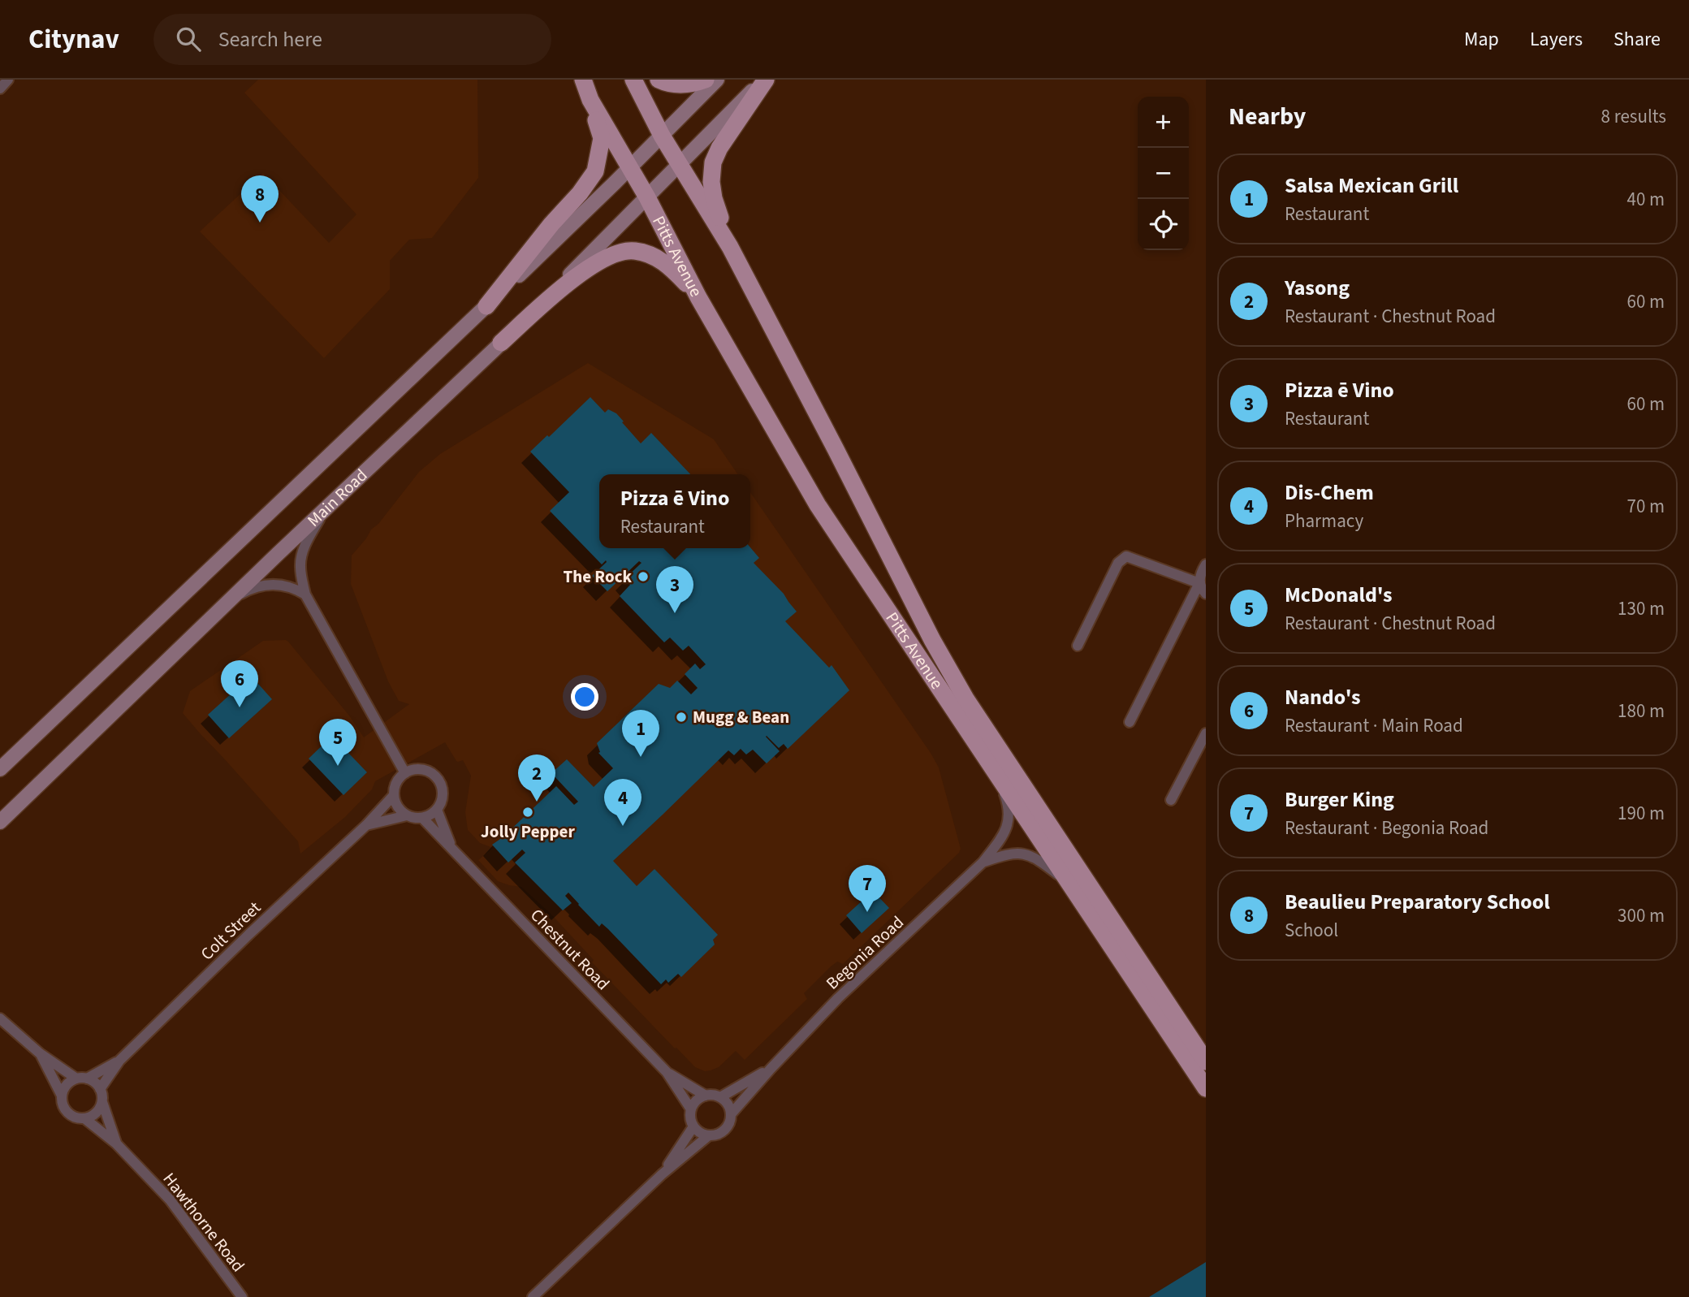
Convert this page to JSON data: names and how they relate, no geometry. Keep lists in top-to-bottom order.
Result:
{
  "streets": {
    "main road": ["Pitts Avenue", "Main Road"],
    "street": [
      "Colt Street",
      "Chestnut Road",
      "Begonia Road",
      "Hawthorne Road"
    ]
  },
  "crossings": [
    ["Pitts Avenue", "Main Road"],
    ["Colt Street", "Chestnut Road"],
    ["Colt Street", "Hawthorne Road"],
    ["Chestnut Road", "Begonia Road"]
  ],
  "places": ["The Rock", "Mugg & Bean", "Jolly Pepper"],
  "page": {
    "header": "Citynav",
    "search": "Search here",
    "nav": ["Map", "Layers", "Share"],
    "heading": ["Nearby", "8 results"],
    "map_buttons": ["+", "−"],
    "list": [
      {
        "mark": "1",
        "name": "Salsa Mexican Grill",
        "note": "Restaurant",
        "value": "40 m"
      },
      {
        "mark": "2",
        "name": "Yasong",
        "note": "Restaurant · Chestnut Road",
        "value": "60 m"
      },
      {
        "mark": "3",
        "name": "Pizza ē Vino",
        "note": "Restaurant",
        "value": "60 m"
      },
      {
        "mark": "4",
        "name": "Dis-Chem",
        "note": "Pharmacy",
        "value": "70 m"
      },
      {
        "mark": "5",
        "name": "McDonald's",
        "note": "Restaurant · Chestnut Road",
        "value": "130 m"
      },
      {
        "mark": "6",
        "name": "Nando's",
        "note": "Restaurant · Main Road",
        "value": "180 m"
      },
      {
        "mark": "7",
        "name": "Burger King",
        "note": "Restaurant · Begonia Road",
        "value": "190 m"
      },
      {
        "mark": "8",
        "name": "Beaulieu Preparatory School",
        "note": "School",
        "value": "300 m"
      }
    ],
    "pins": [
      "8",
      "3",
      "6",
      "1",
      "5",
      "2",
      "4",
      "7"
    ],
    "popup": ["Pizza ē Vino", "Restaurant"]
  }
}
